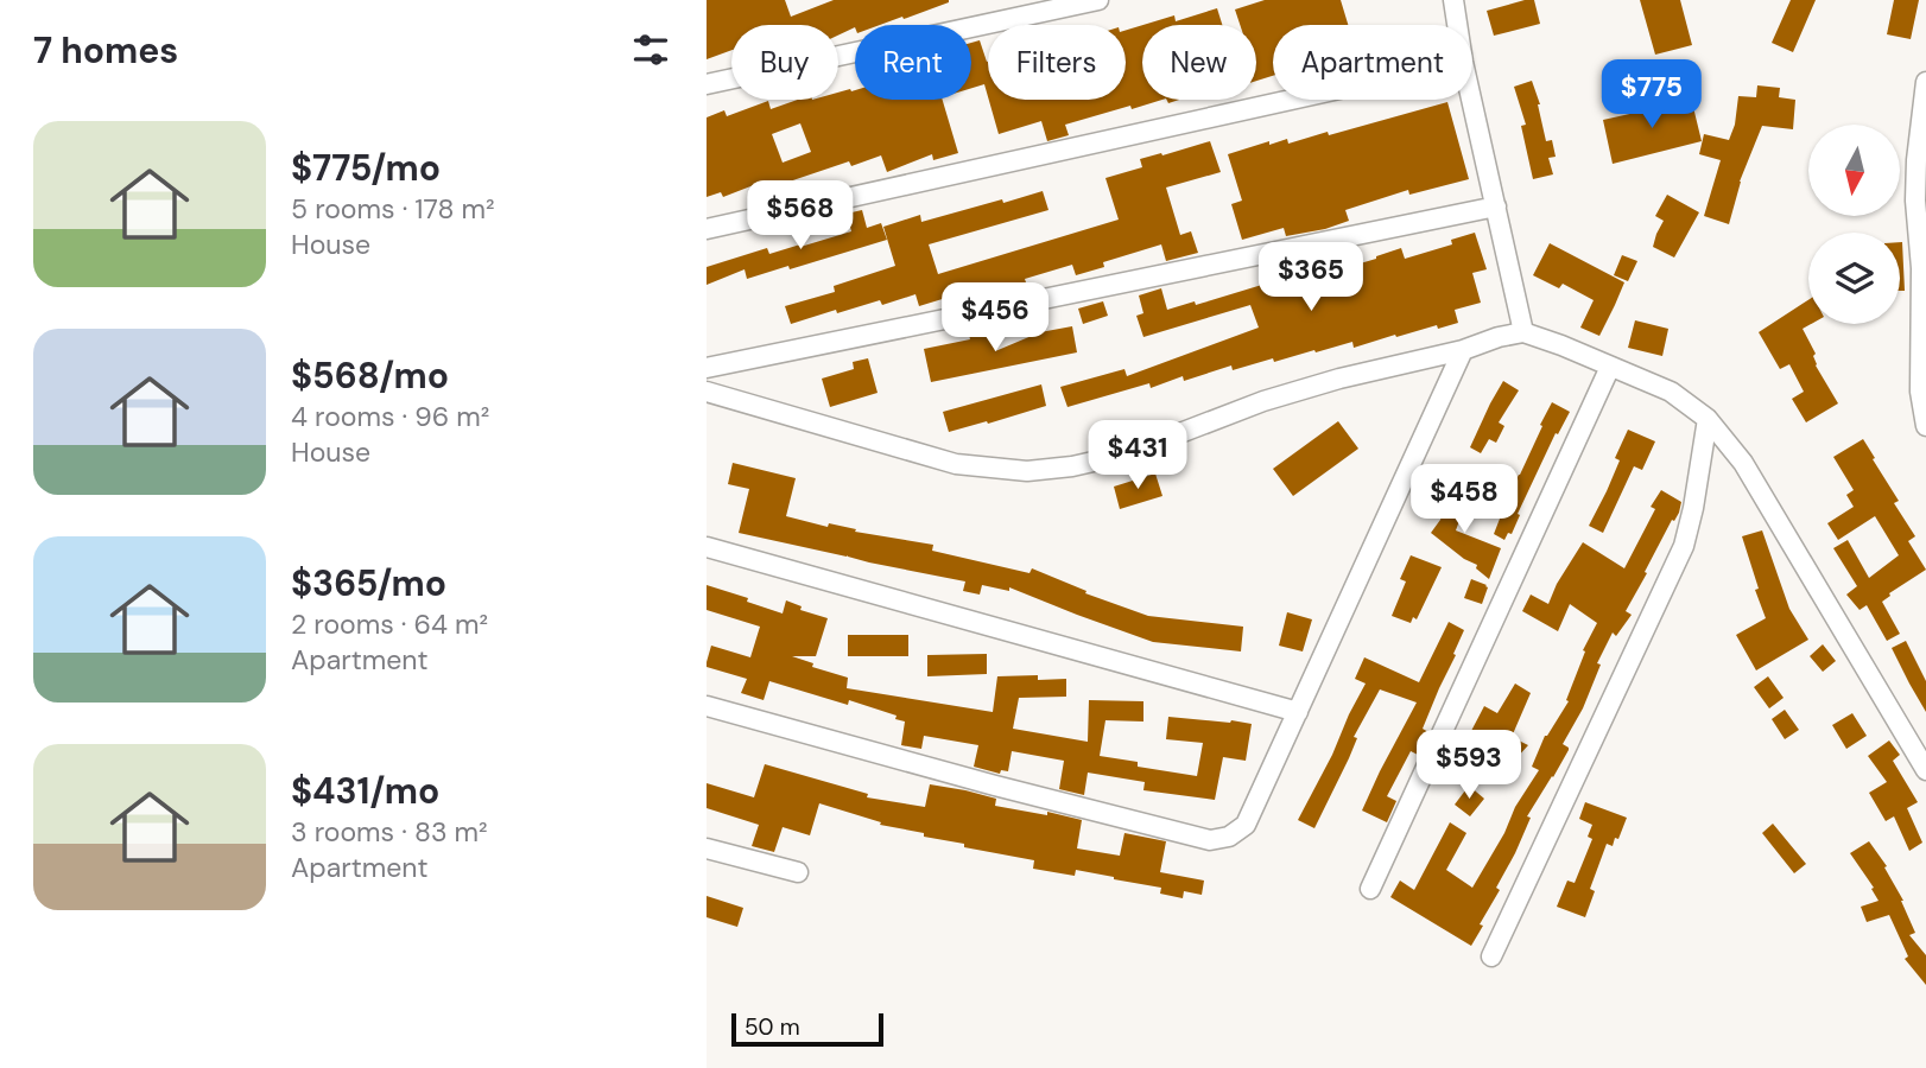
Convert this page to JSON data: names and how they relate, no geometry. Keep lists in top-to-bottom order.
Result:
{
  "scale_bar": "50 m",
  "north": "bottom",
  "page": {
    "heading": "7 homes",
    "chip": [
      "Buy",
      "Rent",
      "Filters",
      "New",
      "Apartment"
    ],
    "price": [
      "$775",
      "$568",
      "$365",
      "$456",
      "$431",
      "$458",
      "$593"
    ],
    "list": [
      {
        "name": "$775/mo",
        "note": "5 rooms · 178 m² · House"
      },
      {
        "name": "$568/mo",
        "note": "4 rooms · 96 m² · House"
      },
      {
        "name": "$365/mo",
        "note": "2 rooms · 64 m² · Apartment"
      },
      {
        "name": "$431/mo",
        "note": "3 rooms · 83 m² · Apartment"
      }
    ],
    "scale": "50 m"
  }
}
